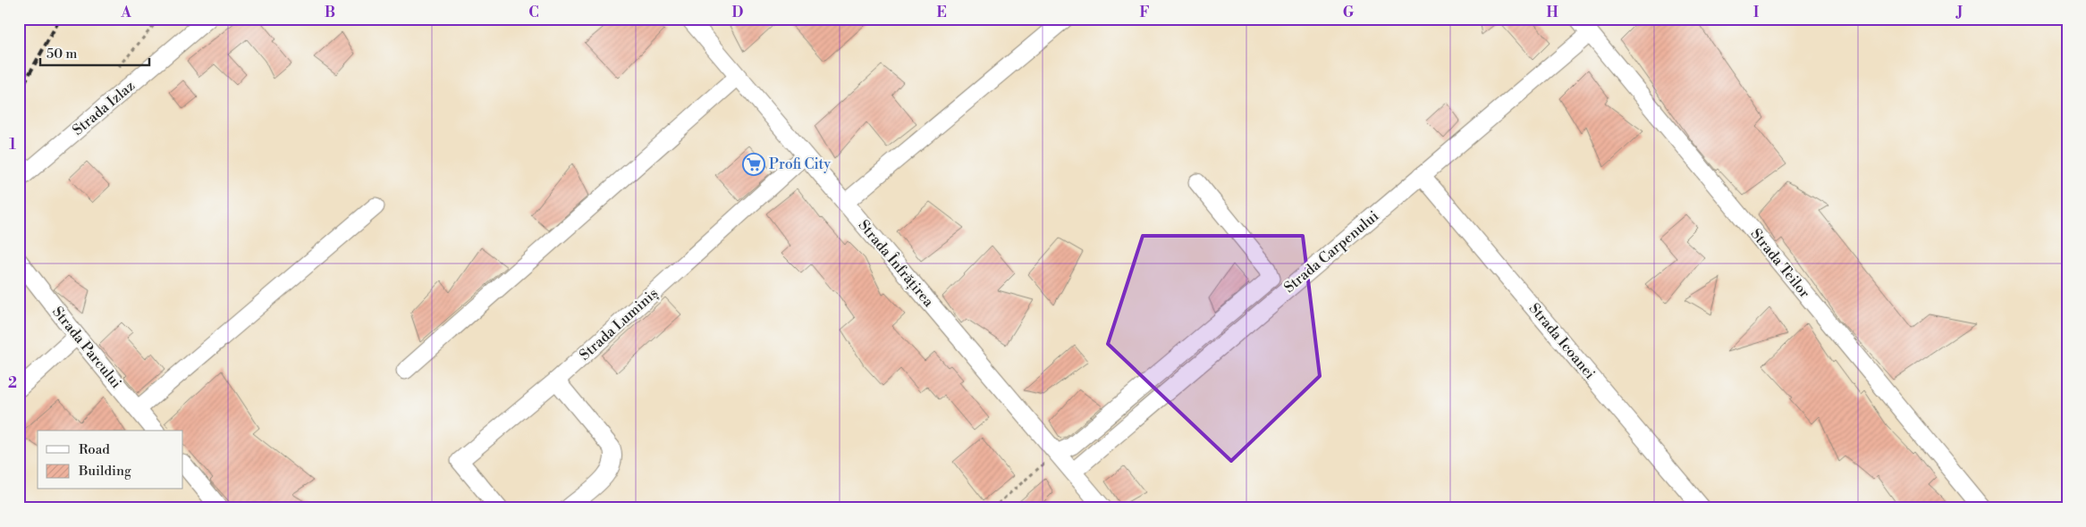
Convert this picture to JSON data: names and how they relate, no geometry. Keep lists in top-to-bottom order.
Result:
{
  "streets": {
    "street": [
      "Strada Izlaz",
      "Strada Carpenului",
      "Strada Înfrățirea",
      "Strada Teilor",
      "Strada Luminiș",
      "Strada Icoanei",
      "Strada Parcului"
    ]
  },
  "crossings": [
    ["Strada Carpenului", "Strada Înfrățirea"],
    ["Strada Carpenului", "Strada Teilor"],
    ["Strada Carpenului", "Strada Icoanei"],
    ["Strada Înfrățirea", "Strada Luminiș"]
  ],
  "places": {
    "supermarket": ["Profi City"]
  },
  "legend": ["Road", "Building"],
  "scale_bar": "50 m",
  "grid": {
    "columns": [
      "A",
      "B",
      "C",
      "D",
      "E",
      "F",
      "G",
      "H",
      "I",
      "J"
    ],
    "rows": ["1", "2"]
  }
}
